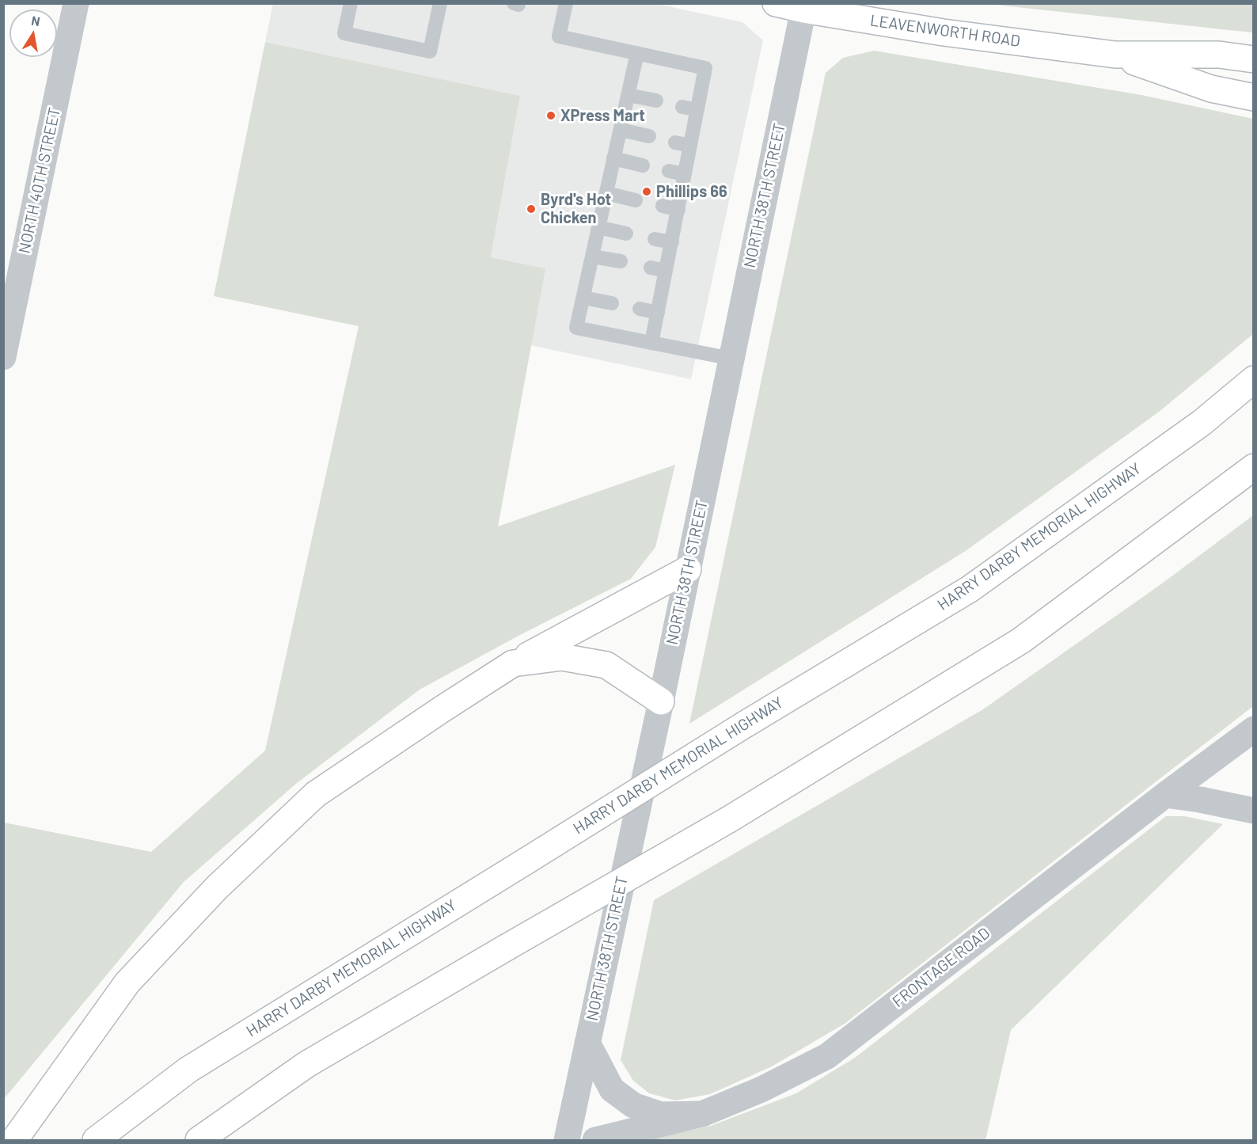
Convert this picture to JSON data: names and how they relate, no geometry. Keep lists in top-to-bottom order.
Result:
{
  "streets": {
    "main road": ["LEAVENWORTH ROAD", "HARRY DARBY MEMORIAL HIGHWAY"],
    "street": ["NORTH 40TH STREET", "NORTH 38TH STREET", "FRONTAGE ROAD"]
  },
  "crossings": [
    ["LEAVENWORTH ROAD", "NORTH 38TH STREET"]
  ],
  "places": ["XPress Mart", "Phillips 66", "Byrd's Hot Chicken"],
  "north": "top"
}
